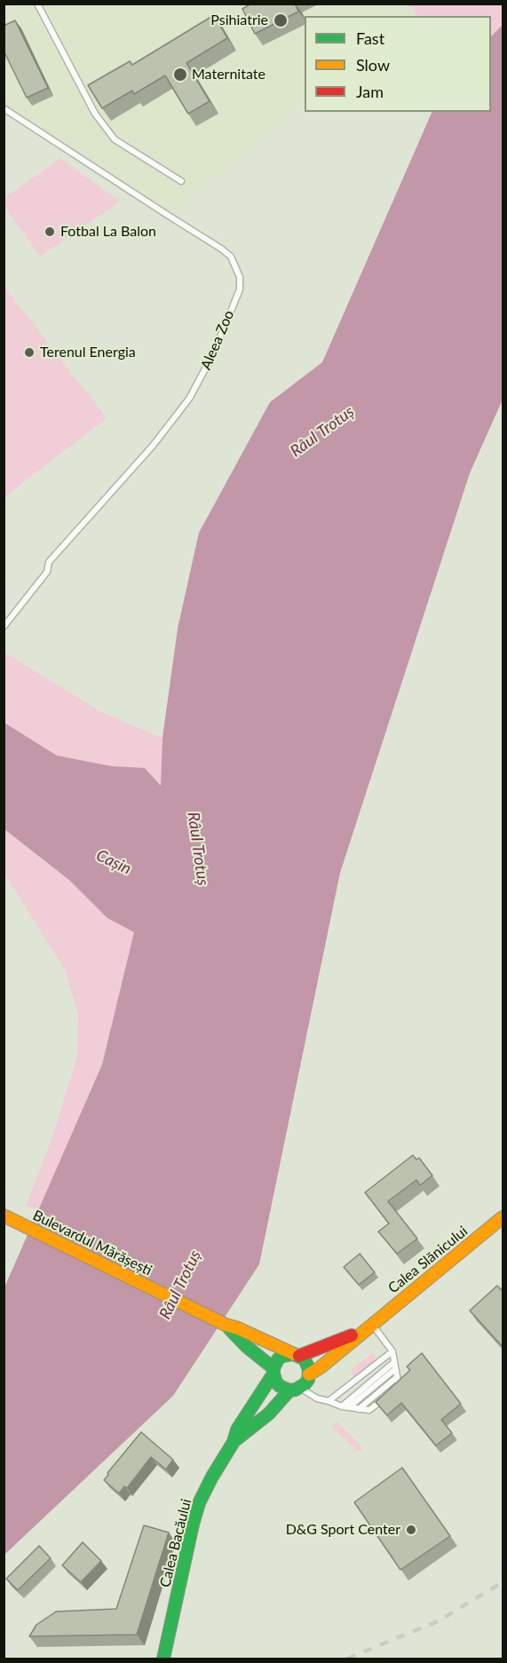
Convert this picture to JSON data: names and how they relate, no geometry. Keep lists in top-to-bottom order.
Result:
{
  "streets": {
    "main road": ["Bulevardul Mărășești", "Calea Slănicului", "Calea Bacăului"],
    "lane": ["Aleea Zoo"]
  },
  "crossings": [
    ["Bulevardul Mărășești", "Calea Slănicului"],
    ["Bulevardul Mărășești", "Calea Bacăului"],
    ["Calea Slănicului", "Calea Bacăului"]
  ],
  "water": ["Râul Trotuș", "Cașin"],
  "places": [
    "Psihiatrie",
    "Maternitate",
    "Fotbal La Balon",
    "Terenul Energia",
    "D&G Sport Center"
  ],
  "legend": ["Fast", "Slow", "Jam"]
}
